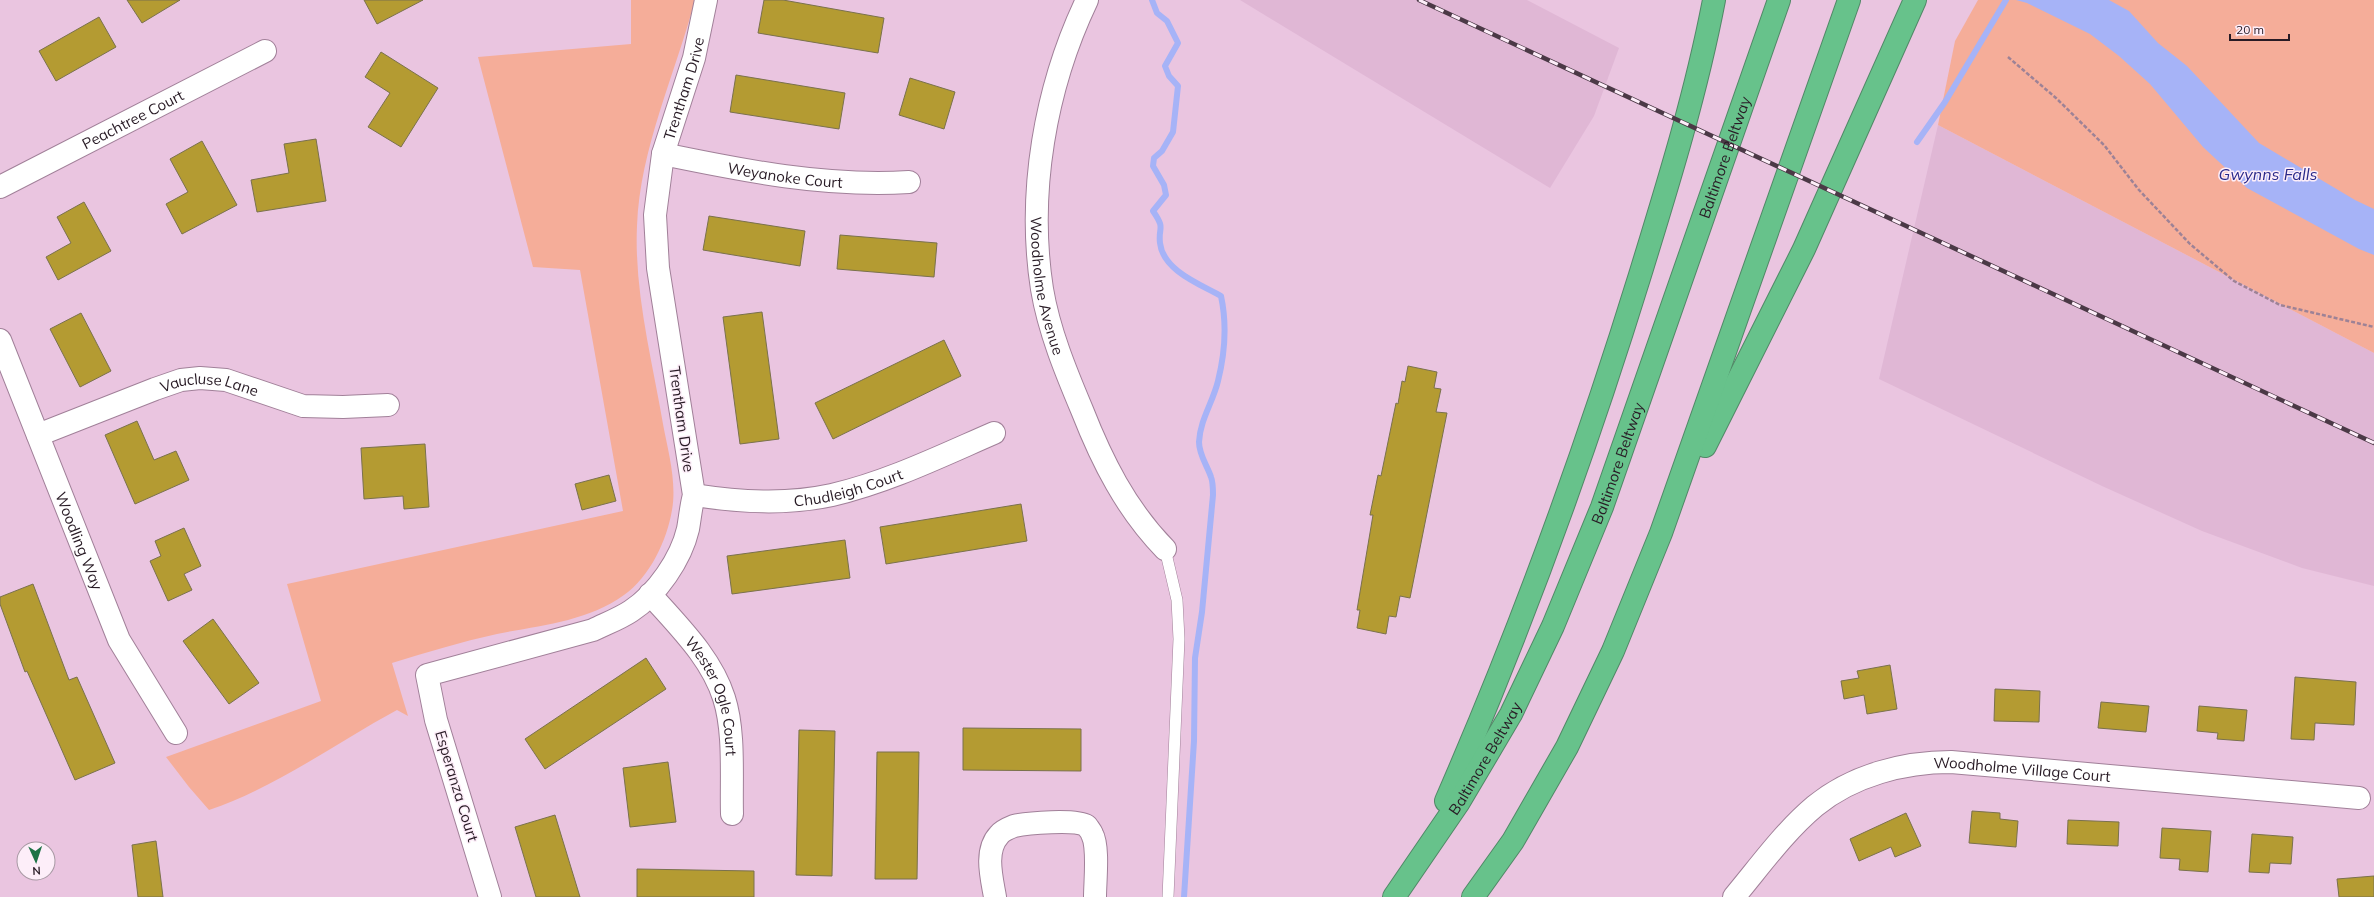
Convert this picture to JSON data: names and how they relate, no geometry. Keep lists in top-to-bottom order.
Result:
{
  "streets": {
    "highway": ["Baltimore Beltway"],
    "street": [
      "Trentham Drive",
      "Peachtree Court",
      "Weyanoke Court",
      "Woodholme Avenue",
      "Vaucluse Lane",
      "Chudleigh Court",
      "Woodling Way",
      "Wester Ogle Court",
      "Woodholme Village Court",
      "Esperanza Court"
    ]
  },
  "crossings": [
    ["Trentham Drive", "Weyanoke Court"],
    ["Trentham Drive", "Chudleigh Court"],
    ["Trentham Drive", "Wester Ogle Court"],
    ["Trentham Drive", "Esperanza Court"],
    ["Vaucluse Lane", "Woodling Way"]
  ],
  "water": ["Gwynns Falls"],
  "scale_bar": "20 m",
  "north": "bottom"
}
